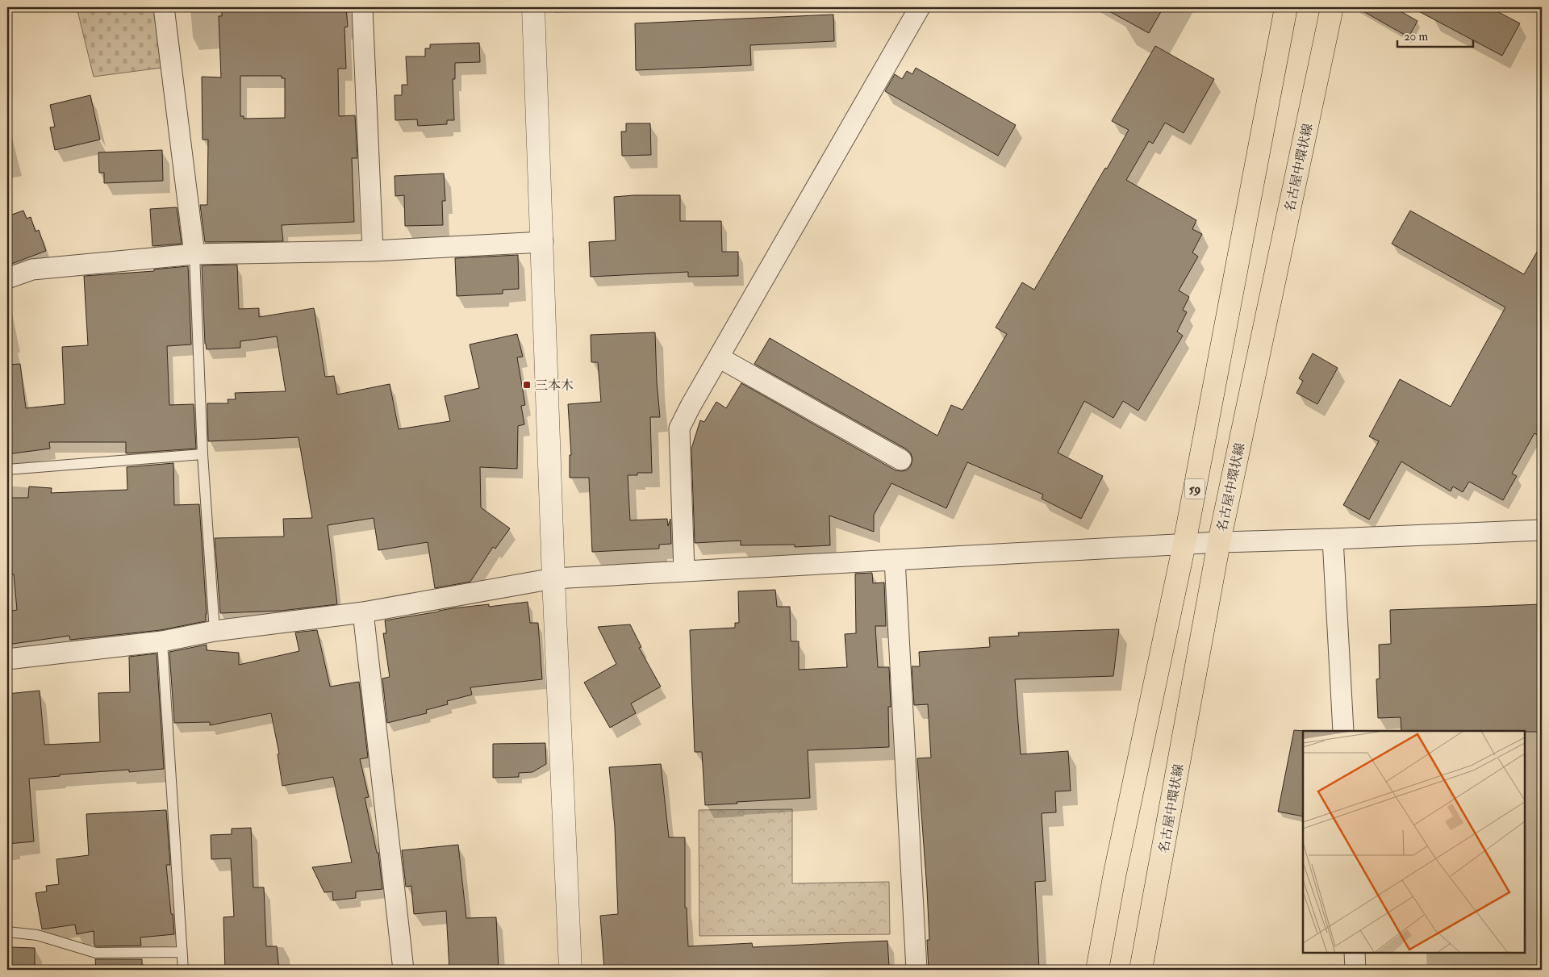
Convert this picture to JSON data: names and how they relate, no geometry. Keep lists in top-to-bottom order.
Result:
{
  "streets": {
    "main road": ["名古屋中環状線", "59"]
  },
  "places": {
    "transit": ["三本木"]
  },
  "scale_bar": "20 m"
}
